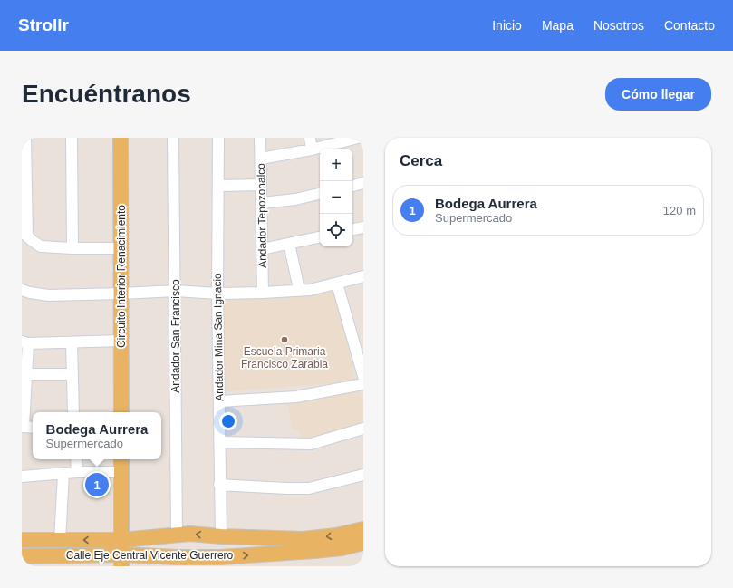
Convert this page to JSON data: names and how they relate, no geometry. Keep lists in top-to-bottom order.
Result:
{
  "streets": {
    "main road": ["Circuito Interior Renacimiento", "Calle Eje Central Vicente Guerrero"],
    "street": ["Andador Tepozonalco", "Andador San Francisco", "Andador Mina San Ignacio"]
  },
  "crossings": [
    ["Andador San Francisco", "Calle Eje Central Vicente Guerrero"],
    ["Andador Mina San Ignacio", "Calle Eje Central Vicente Guerrero"]
  ],
  "places": ["Escuela Primaria Francisco Zarabia"],
  "page": {
    "header": "Strollr",
    "nav": [
      "Inicio",
      "Mapa",
      "Nosotros",
      "Contacto"
    ],
    "buttons": "Cómo llegar",
    "title": "Encuéntranos",
    "heading": "Cerca",
    "map_buttons": ["+", "−"],
    "list": [
      {
        "mark": "1",
        "name": "Bodega Aurrera",
        "note": "Supermercado",
        "value": "120 m"
      }
    ],
    "popup": ["Bodega Aurrera", "Supermercado"],
    "pins": "1"
  }
}
